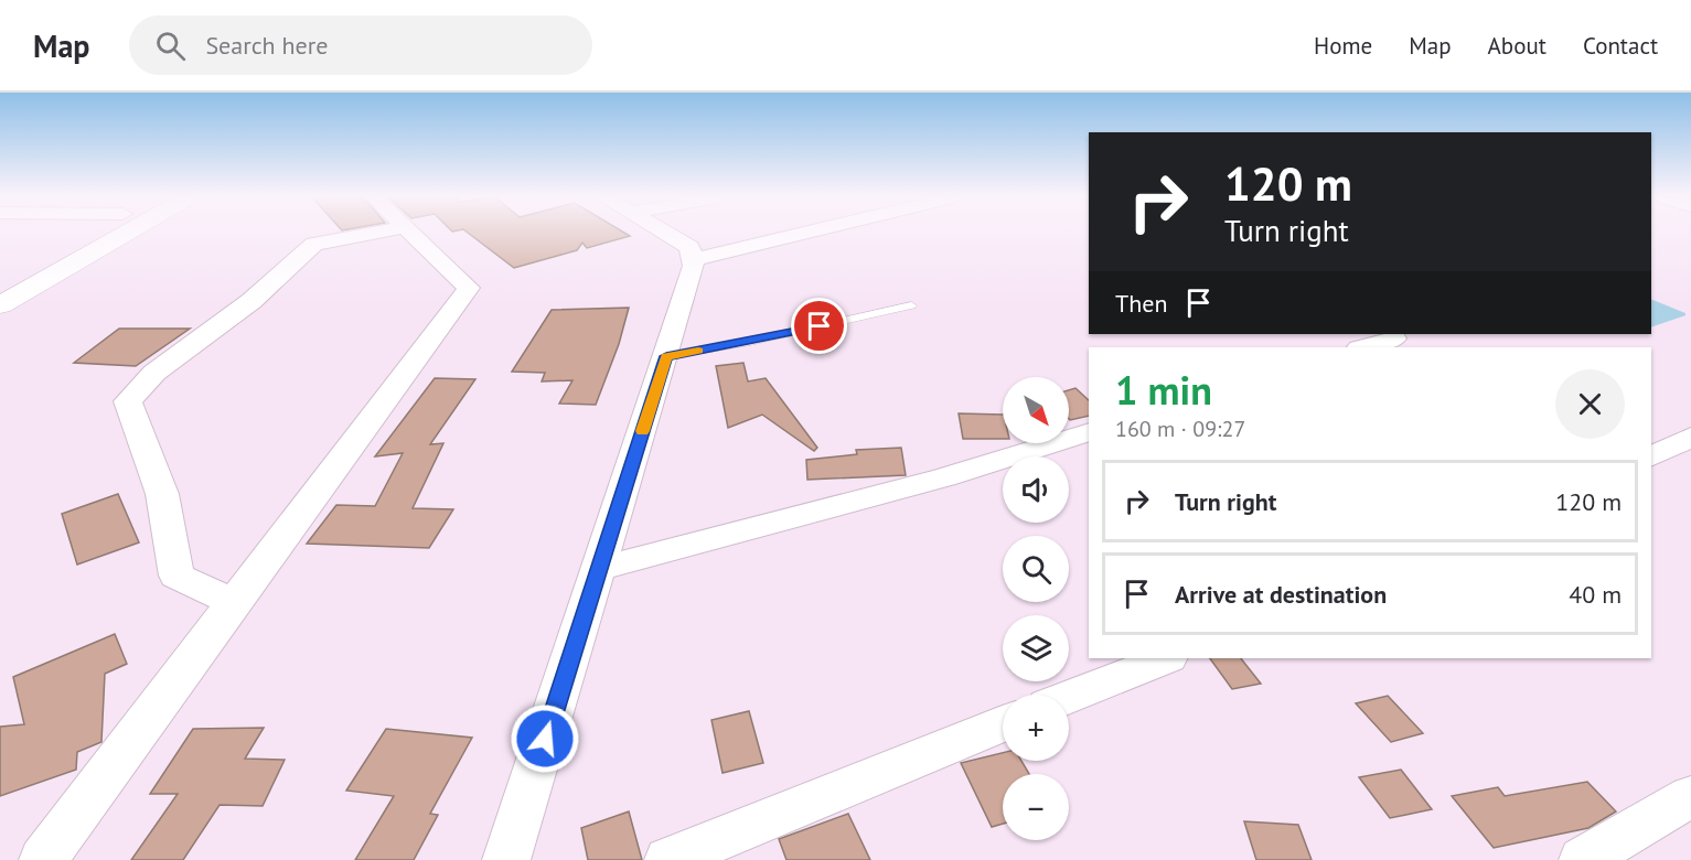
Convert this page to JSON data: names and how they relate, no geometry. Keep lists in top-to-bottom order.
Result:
{
  "north": "bottom right",
  "page": {
    "header": "Map",
    "search": "Search here",
    "nav": [
      "Home",
      "Map",
      "About",
      "Contact"
    ],
    "turn": ["120 m", "Turn right"],
    "then": "Then",
    "heading": ["1 min", "160 m · 09:27"],
    "map_buttons": ["+", "−"],
    "list": [
      {
        "name": "Turn right",
        "value": "120 m"
      },
      {
        "name": "Arrive at destination",
        "value": "40 m"
      }
    ]
  }
}
